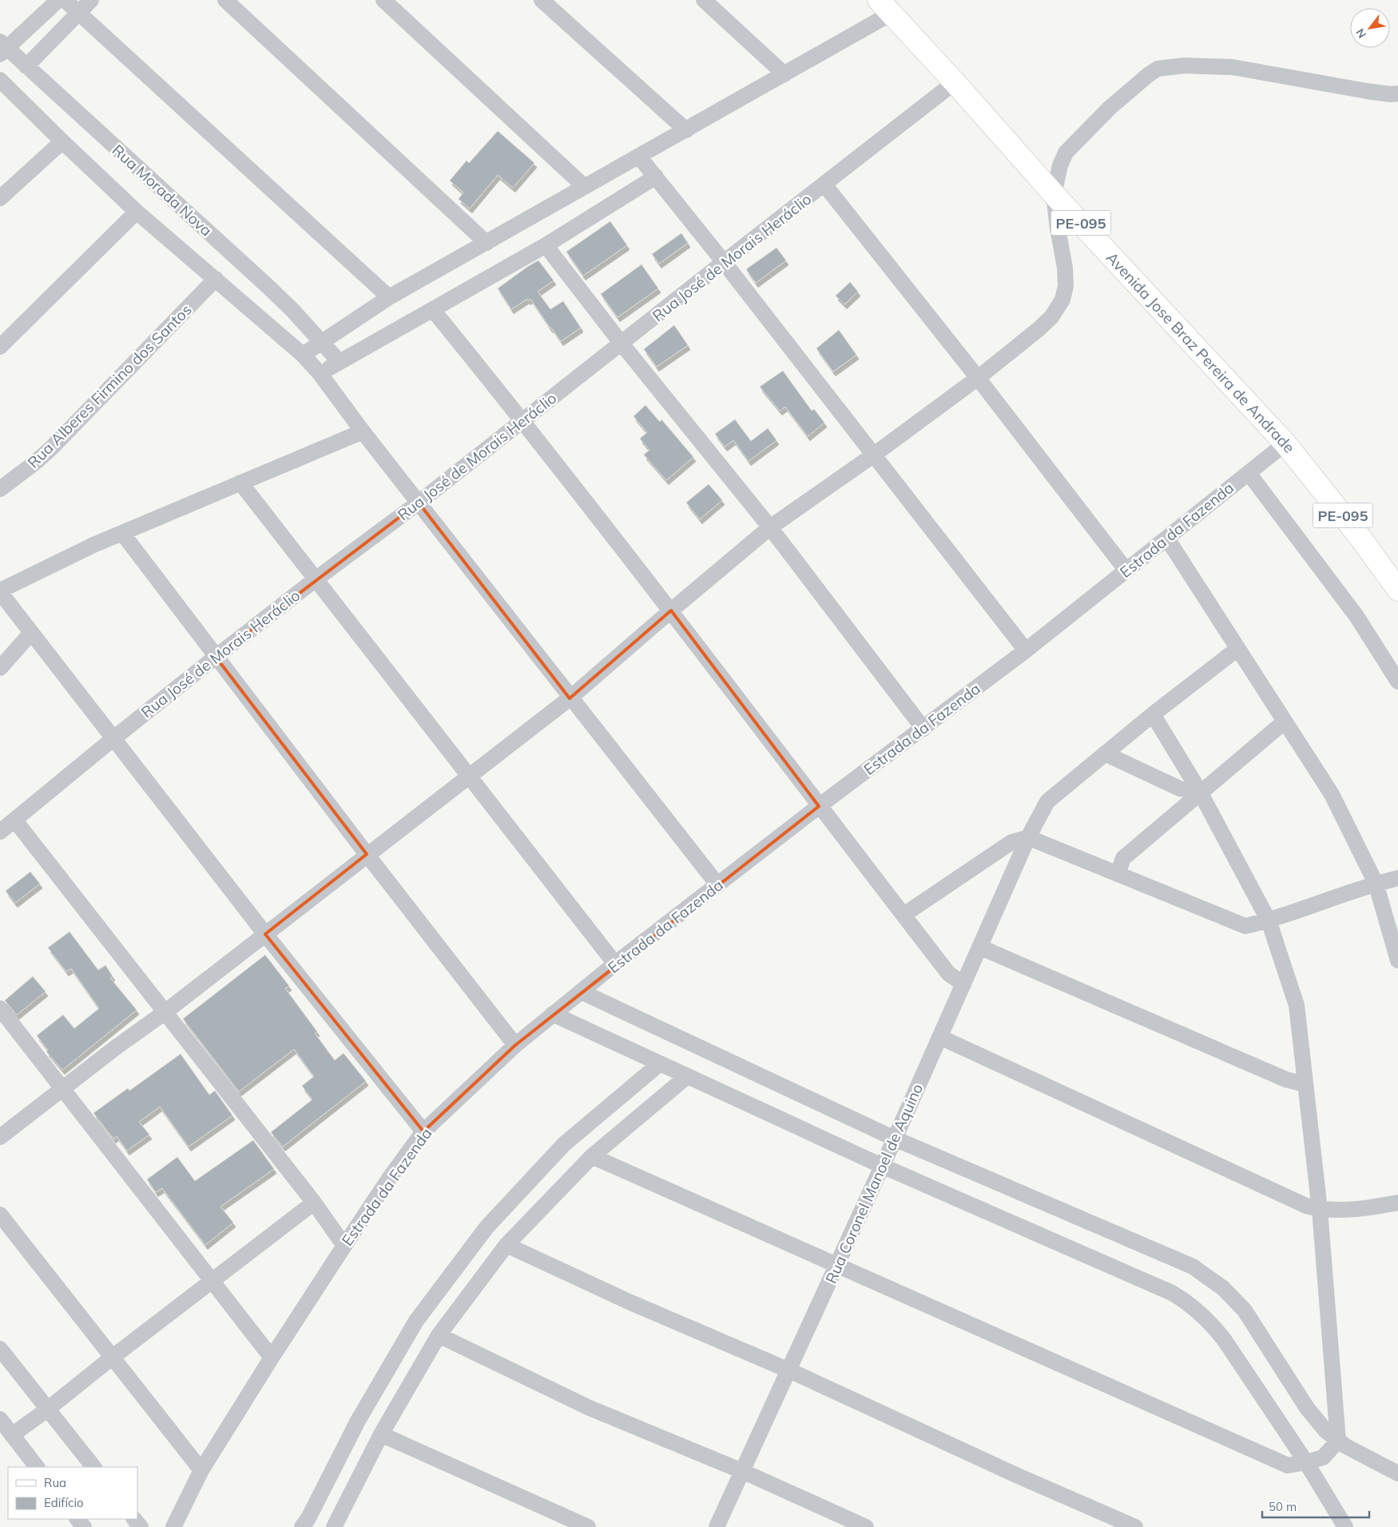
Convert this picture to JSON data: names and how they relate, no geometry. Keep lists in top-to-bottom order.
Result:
{
  "streets": {
    "main road": ["PE-095", "Avenida Jose Braz Pereira de Andrade"],
    "street": [
      "Rua Morada Nova",
      "Rua José de Morais Heráclio",
      "Rua Alberes Firmino dos Santos",
      "Estrada da Fazenda",
      "Rua Coronel Manoel de Aquino"
    ]
  },
  "crossings": [
    ["Rua José de Morais Heráclio", "Avenida Jose Braz Pereira de Andrade"],
    ["Avenida Jose Braz Pereira de Andrade", "Estrada da Fazenda"]
  ],
  "legend": ["Rua", "Edifício"],
  "scale_bar": "50 m",
  "north": "bottom left"
}
